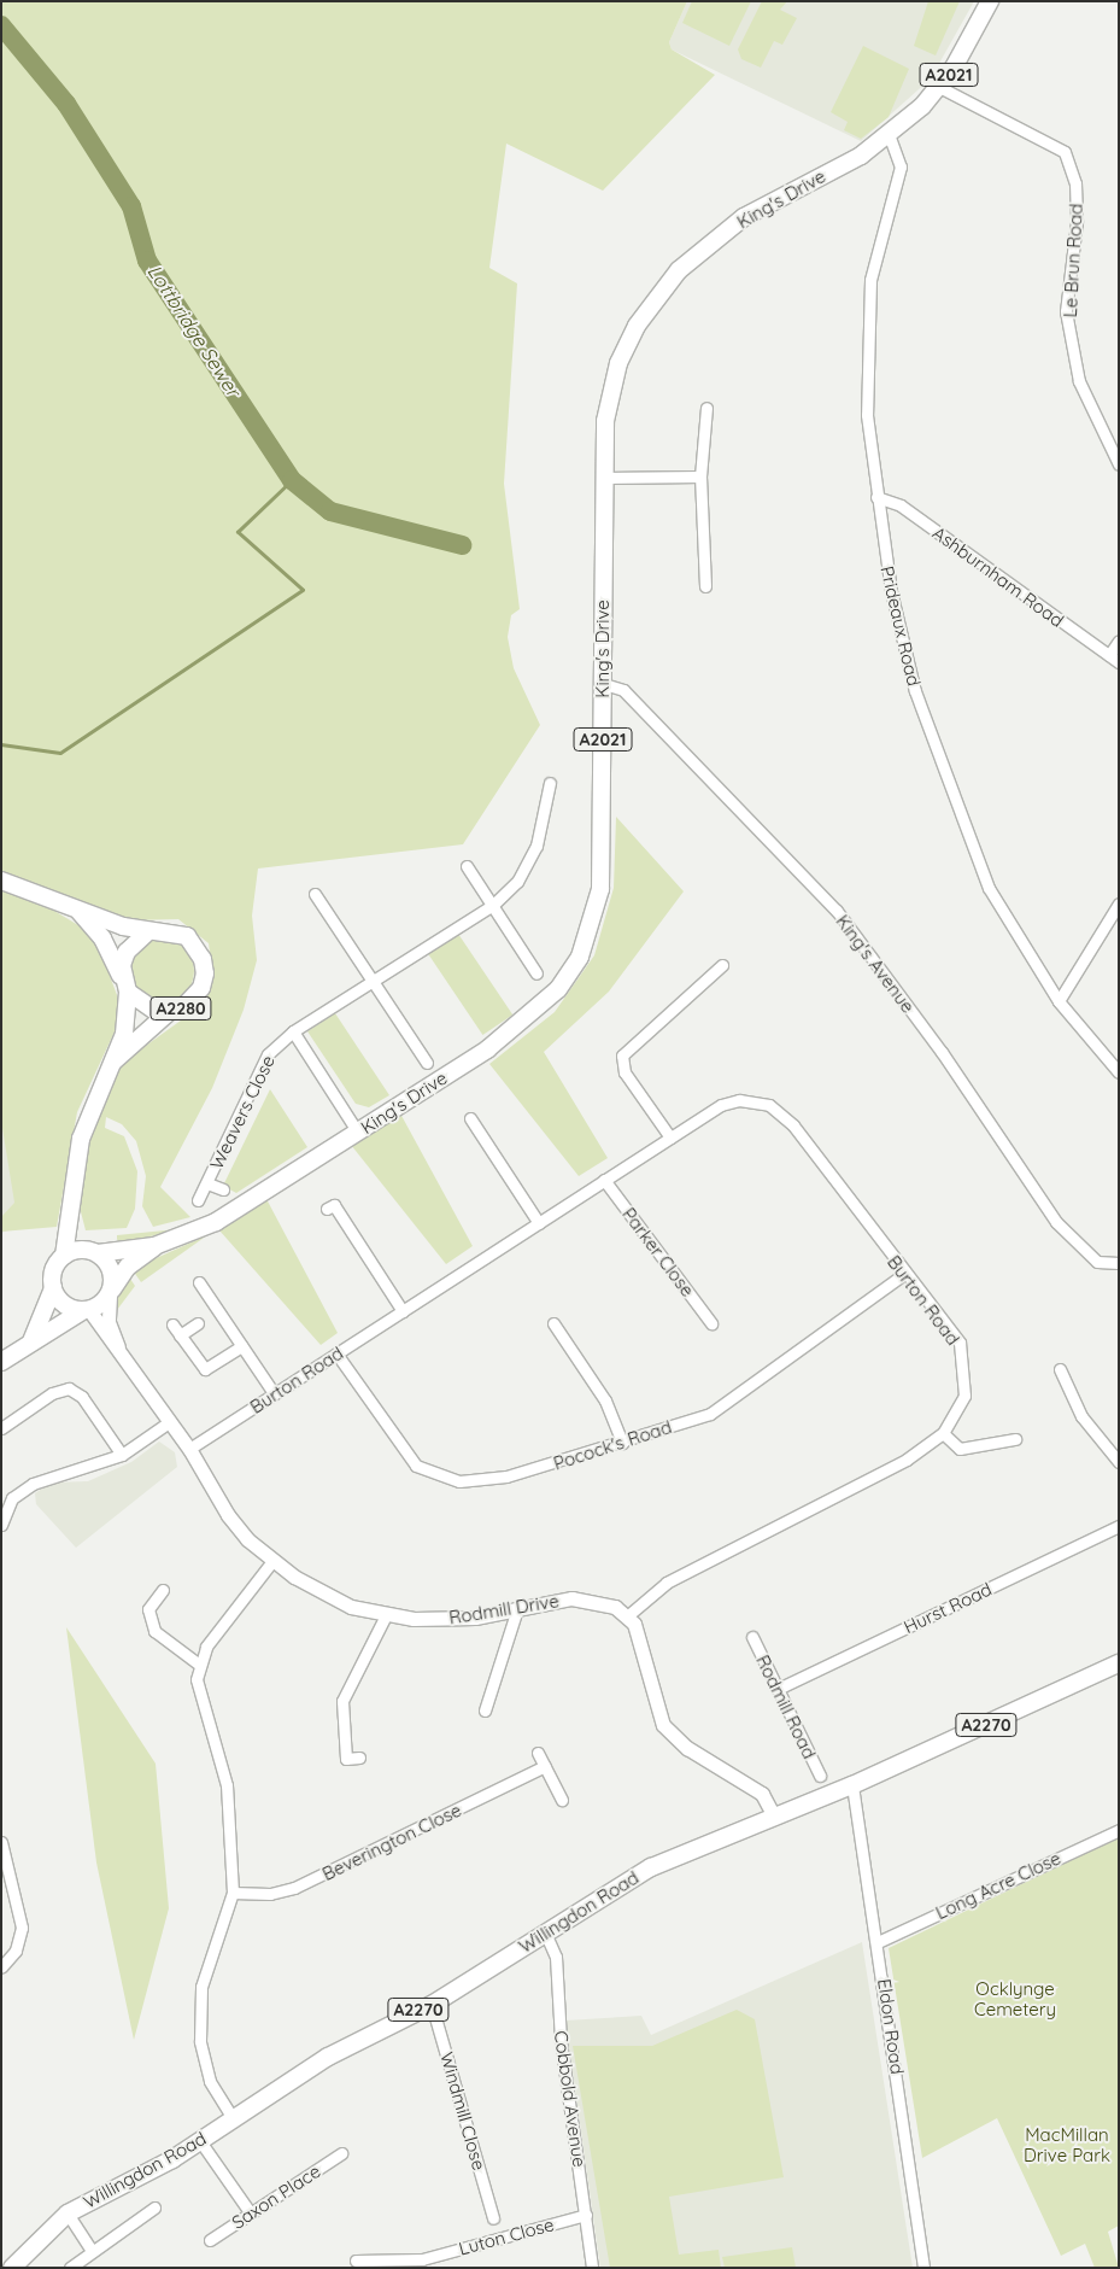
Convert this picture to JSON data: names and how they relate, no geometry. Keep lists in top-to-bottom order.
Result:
{
  "streets": {
    "main road": [
      "A2021",
      "King's Drive",
      "A2280",
      "A2270",
      "Willingdon Road"
    ],
    "street": [
      "Le Brun Road",
      "Ashburnham Road",
      "Prideaux Road",
      "King's Avenue",
      "Weavers Close",
      "Parker Close",
      "Burton Road",
      "Pocock's Road",
      "Hurst Road",
      "Rodmill Drive",
      "Rodmill Road",
      "Beverington Close",
      "Long Acre Close",
      "Eldon Road",
      "Cobbold Avenue",
      "Windmill Close",
      "Saxon Place",
      "Luton Close"
    ]
  },
  "crossings": [
    ["A2021", "King's Drive"],
    ["A2021", "Le Brun Road"],
    ["A2021", "Prideaux Road"],
    ["King's Drive", "Prideaux Road"],
    ["King's Drive", "King's Avenue"],
    ["King's Drive", "A2280"],
    ["King's Drive", "Rodmill Drive"],
    ["Ashburnham Road", "Prideaux Road"],
    ["A2280", "Rodmill Drive"],
    ["Parker Close", "Burton Road"],
    ["Burton Road", "Pocock's Road"],
    ["Burton Road", "Rodmill Drive"],
    ["Hurst Road", "Rodmill Road"],
    ["Long Acre Close", "Eldon Road"],
    ["Willingdon Road", "Eldon Road"],
    ["Willingdon Road", "Cobbold Avenue"],
    ["Willingdon Road", "Windmill Close"],
    ["Cobbold Avenue", "Luton Close"]
  ],
  "water": ["Lottbridge Sewer"],
  "parks": ["Ocklynge Cemetery", "MacMillan Drive Park"]
}
